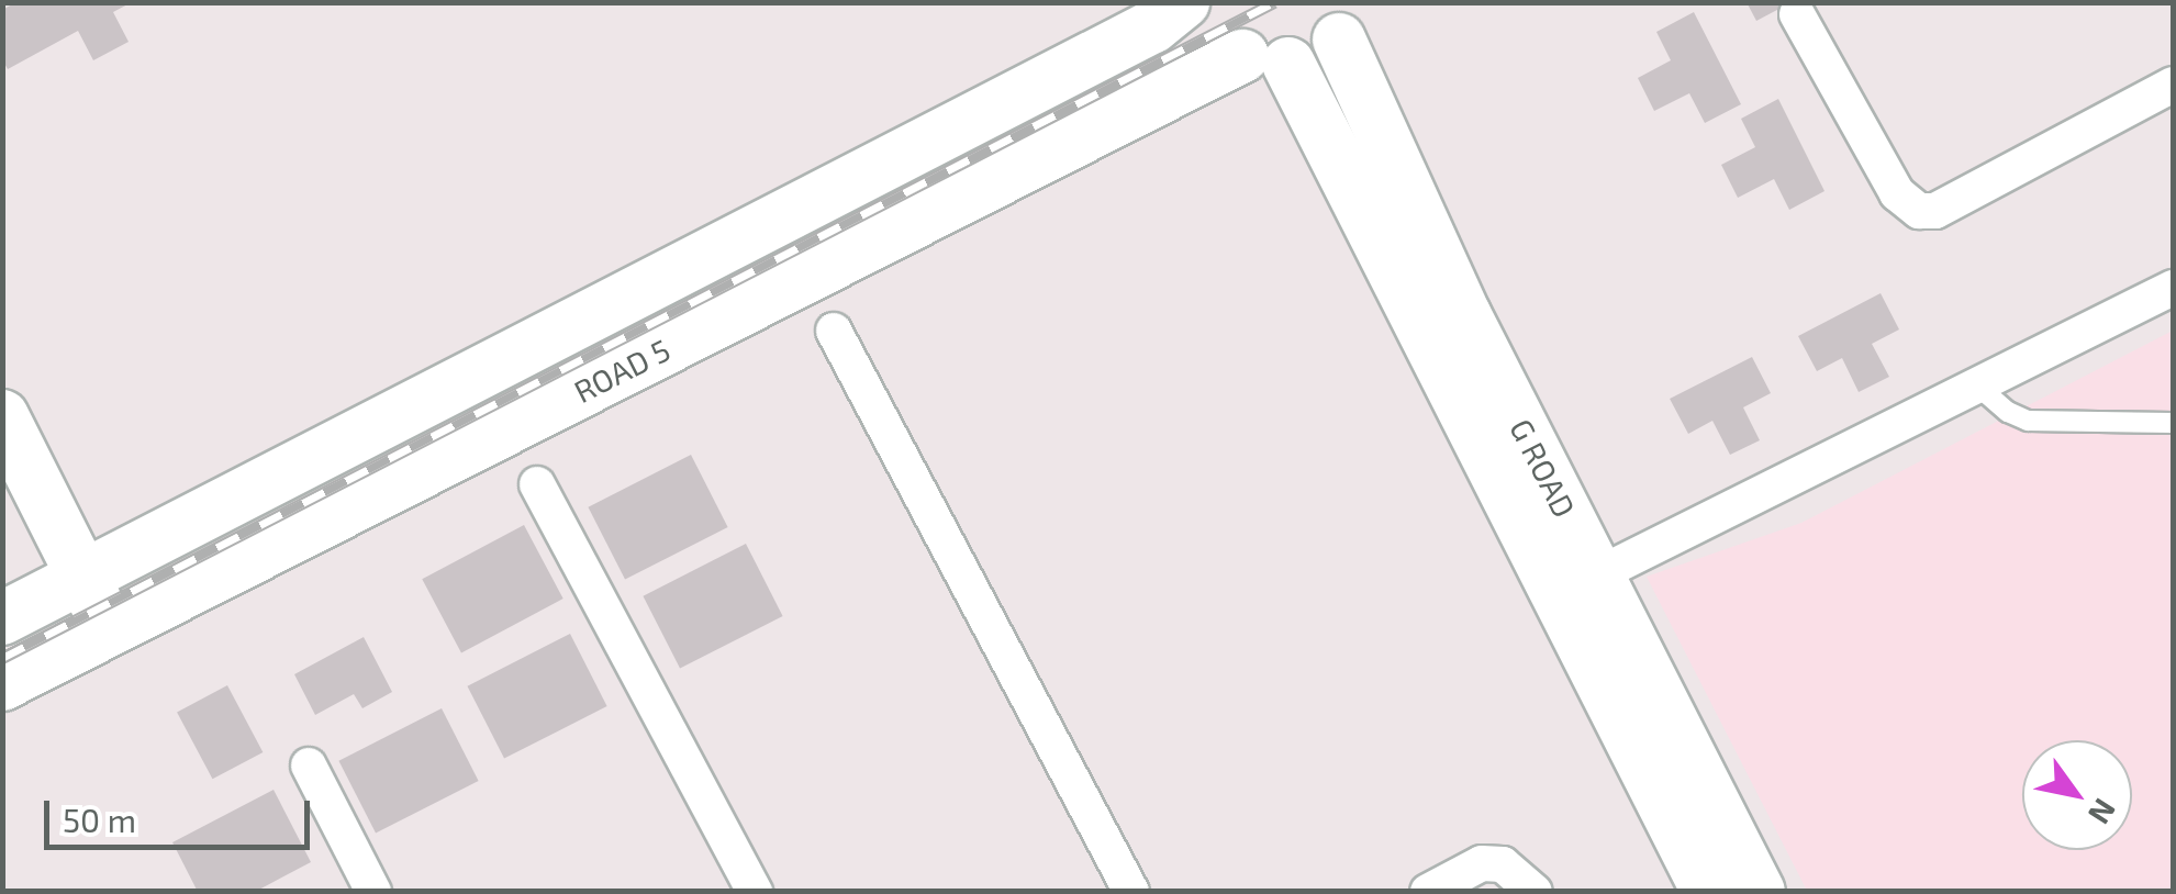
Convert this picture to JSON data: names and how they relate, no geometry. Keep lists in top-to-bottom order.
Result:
{
  "streets": {
    "street": ["ROAD 5", "G ROAD"]
  },
  "crossings": [
    ["ROAD 5", "G ROAD"]
  ],
  "scale_bar": "50 m",
  "north": "bottom right"
}
